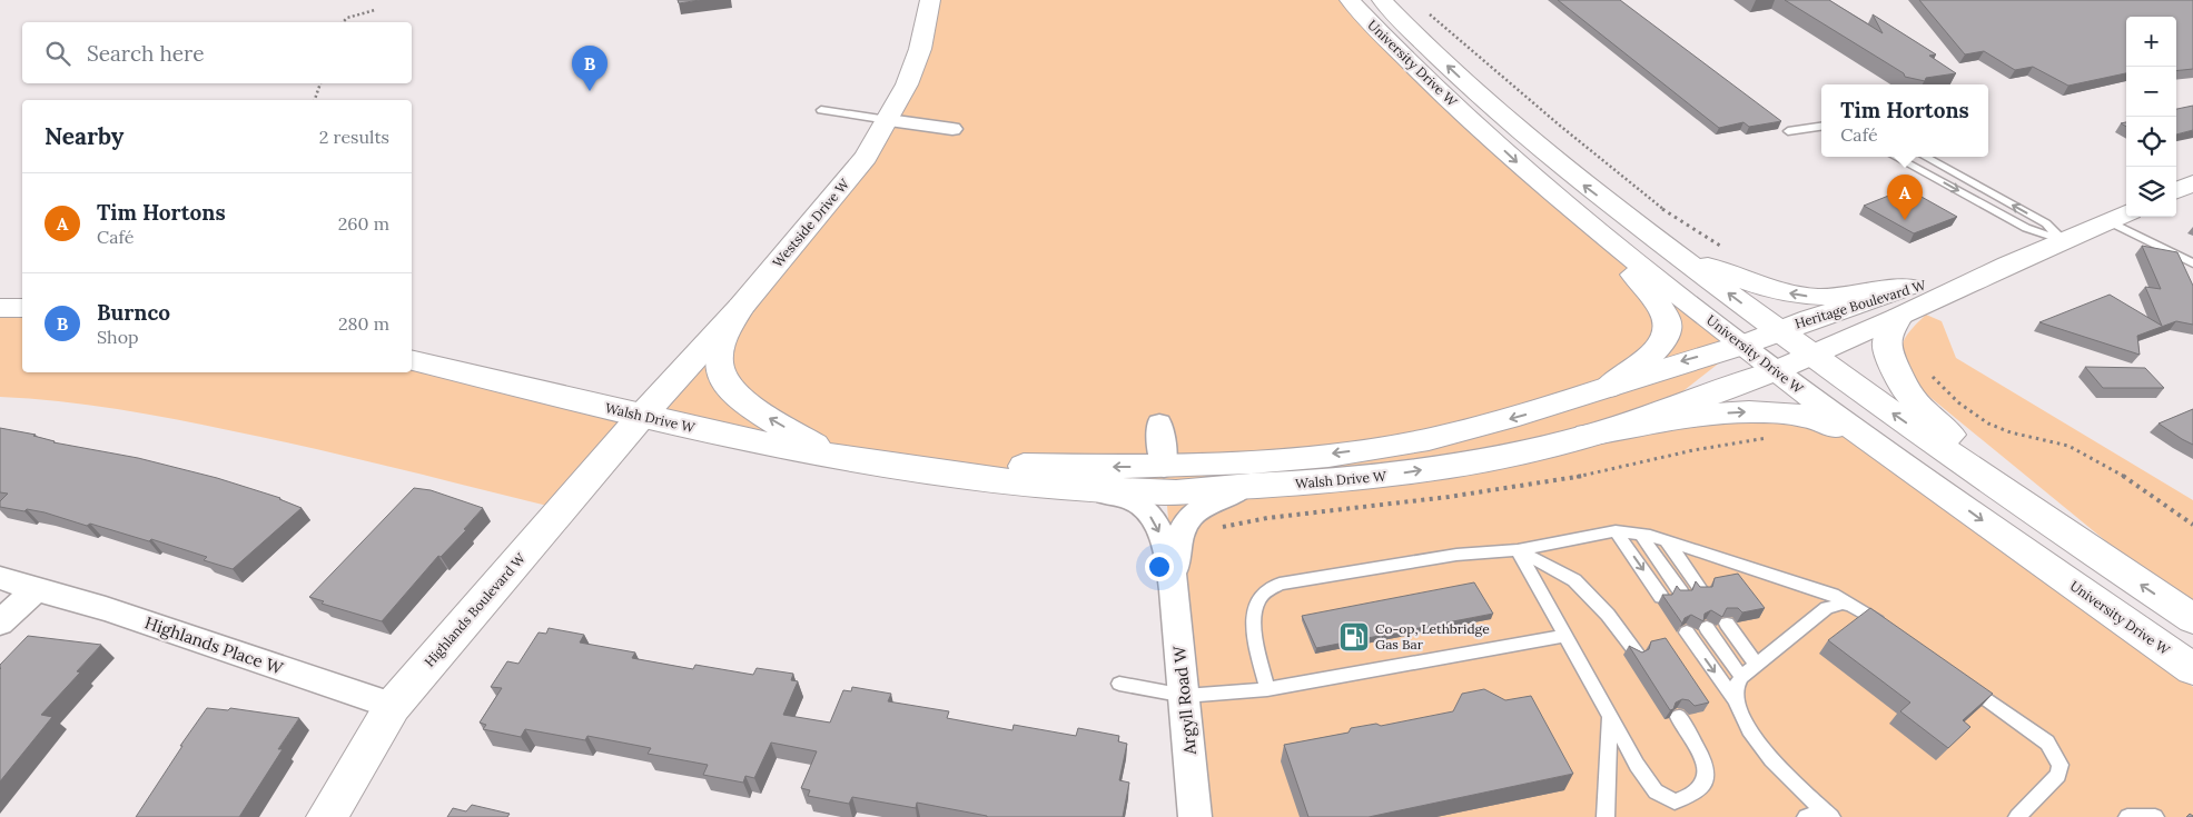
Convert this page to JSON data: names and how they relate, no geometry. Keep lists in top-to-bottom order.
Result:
{
  "streets": {
    "main road": [
      "University Drive W",
      "Westside Drive W",
      "Heritage Boulevard W",
      "Walsh Drive W",
      "Highlands Boulevard W"
    ],
    "street": ["Highlands Place W", "Argyll Road W"]
  },
  "crossings": [
    ["University Drive W", "Heritage Boulevard W"],
    ["University Drive W", "Walsh Drive W"],
    ["Westside Drive W", "Walsh Drive W"],
    ["Westside Drive W", "Highlands Boulevard W"],
    ["Heritage Boulevard W", "Walsh Drive W"],
    ["Walsh Drive W", "Highlands Boulevard W"],
    ["Highlands Boulevard W", "Highlands Place W"]
  ],
  "places": {
    "fuel station": ["Co-op, Lethbridge Gas Bar"]
  },
  "page": {
    "map_buttons": ["+", "−"],
    "search": "Search here",
    "pins": ["B", "A"],
    "popup": ["Tim Hortons", "Café"],
    "heading": ["Nearby", "2 results"],
    "list": [
      {
        "mark": "A",
        "name": "Tim Hortons",
        "note": "Café",
        "value": "260 m"
      },
      {
        "mark": "B",
        "name": "Burnco",
        "note": "Shop",
        "value": "280 m"
      }
    ]
  }
}
